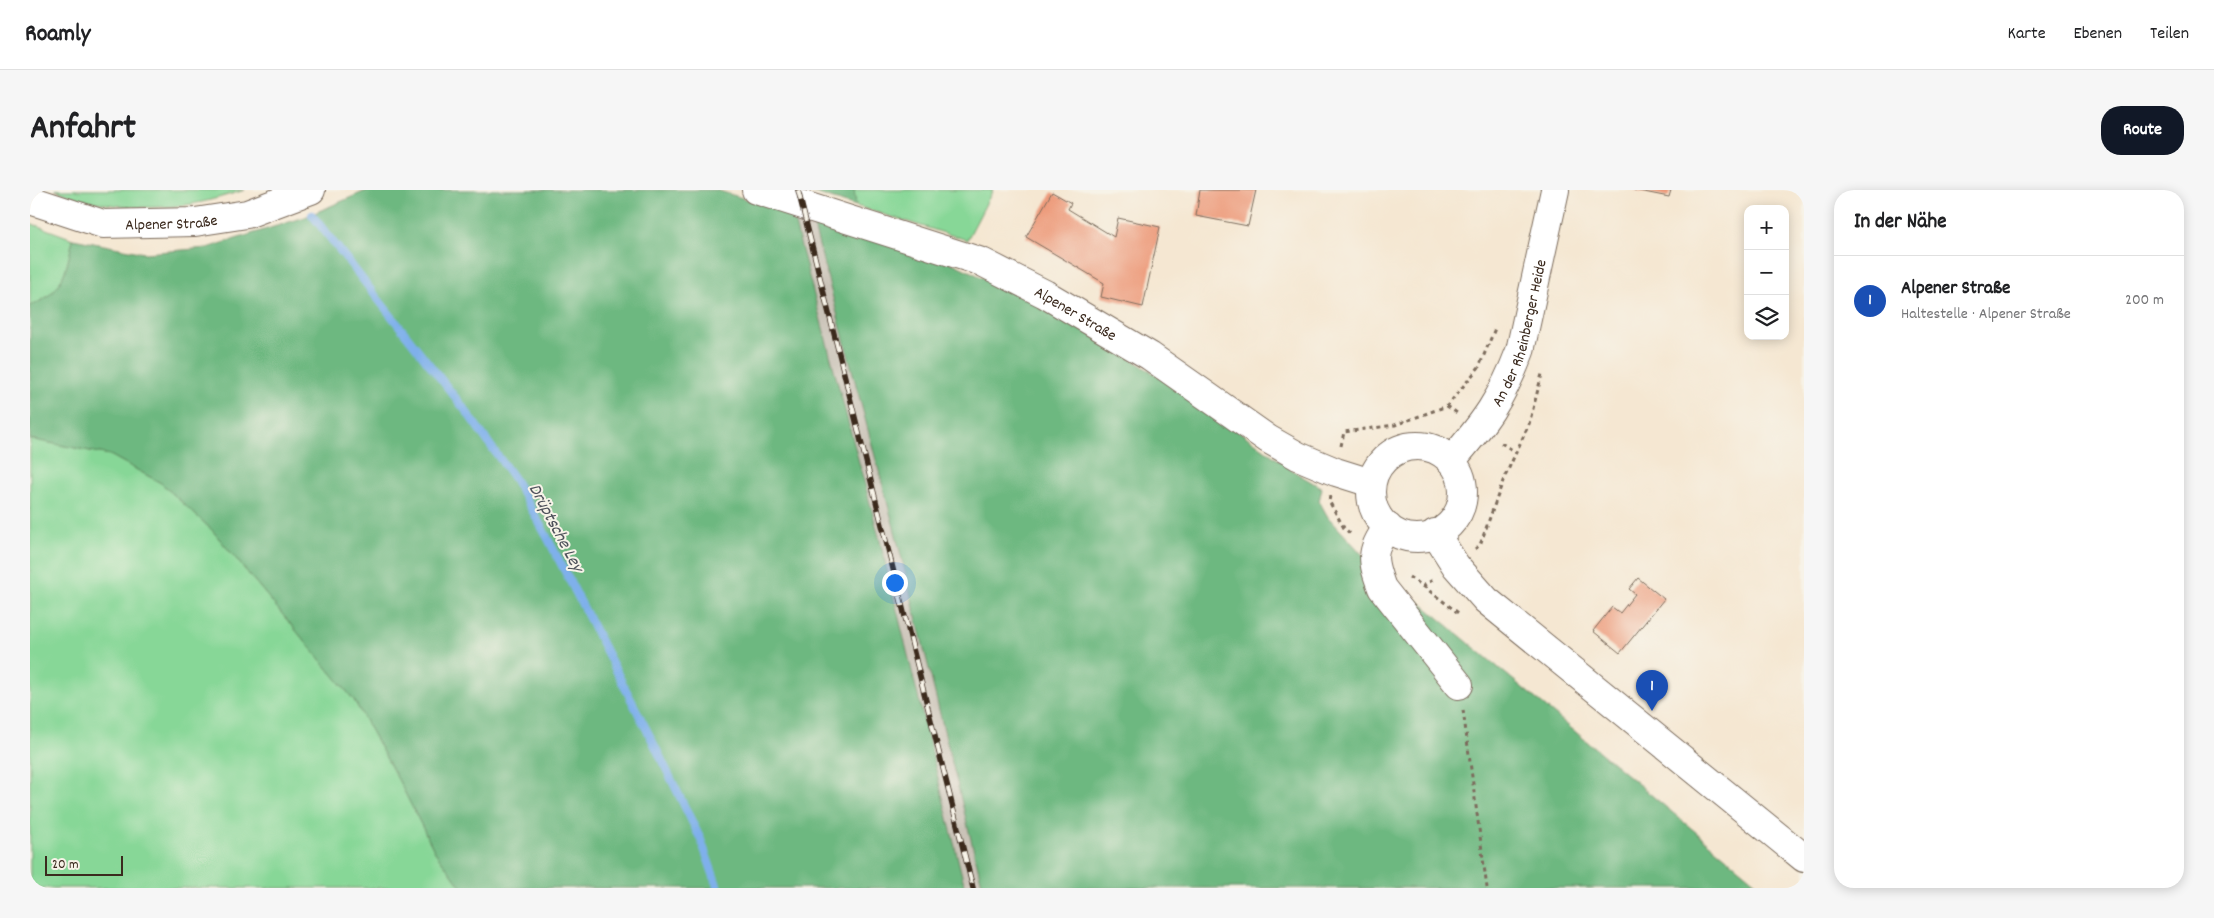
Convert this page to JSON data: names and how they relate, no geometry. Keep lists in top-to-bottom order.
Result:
{
  "streets": {
    "street": ["Alpener Straße", "An der Rheinberger Heide"]
  },
  "crossings": [
    ["Alpener Straße", "An der Rheinberger Heide"]
  ],
  "water": ["Drüptsche Ley"],
  "scale_bar": "20 m",
  "page": {
    "header": "Roamly",
    "nav": ["Karte", "Ebenen", "Teilen"],
    "title": "Anfahrt",
    "buttons": "Route",
    "heading": "In der Nähe",
    "map_buttons": ["+", "−"],
    "list": [
      {
        "mark": "1",
        "name": "Alpener Straße",
        "note": "Haltestelle · Alpener Straße",
        "value": "200 m"
      }
    ],
    "pins": "1",
    "scale": "20 m"
  }
}
